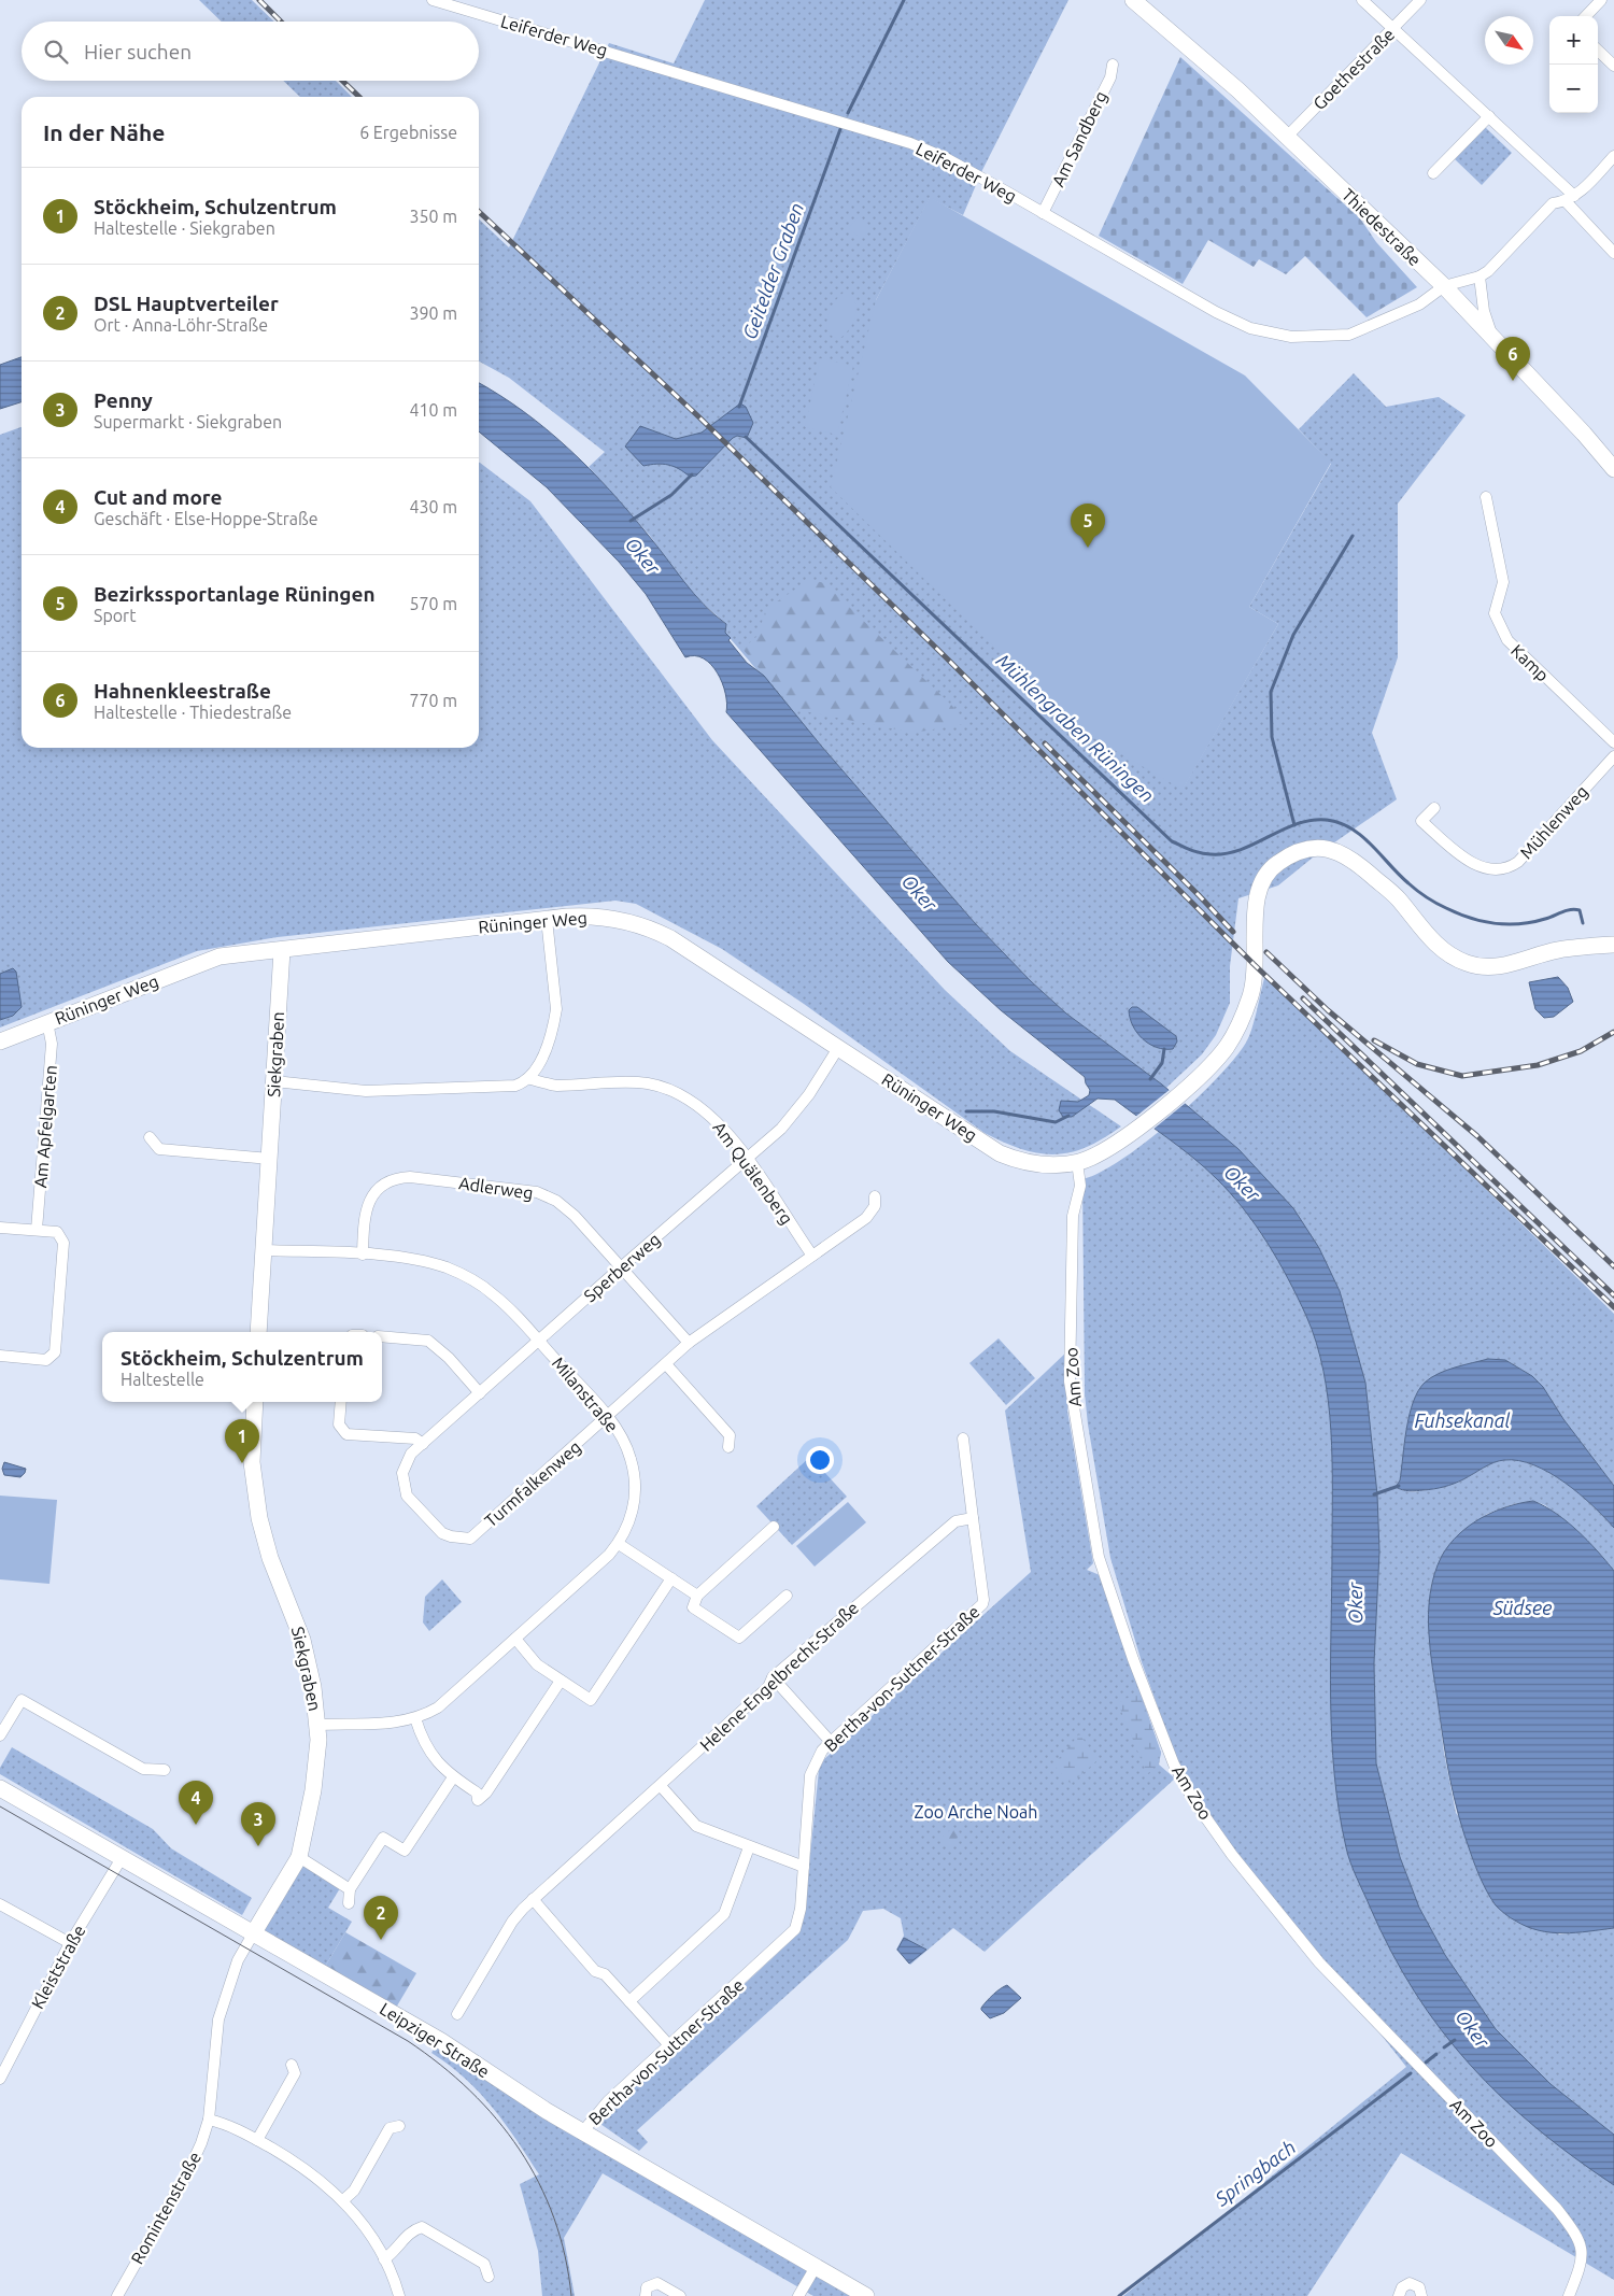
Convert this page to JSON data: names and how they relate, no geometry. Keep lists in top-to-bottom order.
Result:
{
  "streets": {
    "street": [
      "Leiferder Weg",
      "Goethestraße",
      "Am Sandberg",
      "Thiedestraße",
      "Kamp",
      "Mühlenweg",
      "Rüninger Weg",
      "Siekgraben",
      "Am Apfelgarten",
      "Am Quälenberg",
      "Adlerweg",
      "Sperberweg",
      "Am Zoo",
      "Milanstraße",
      "Turmfalkenweg",
      "Helene-Engelbrecht-Straße",
      "Bertha-von-Suttner-Straße",
      "Kleiststraße",
      "Leipziger Straße",
      "Romintenstraße"
    ]
  },
  "crossings": [
    ["Leiferder Weg", "Am Sandberg"],
    ["Leiferder Weg", "Thiedestraße"],
    ["Goethestraße", "Thiedestraße"],
    ["Rüninger Weg", "Siekgraben"],
    ["Rüninger Weg", "Am Apfelgarten"],
    ["Rüninger Weg", "Sperberweg"],
    ["Rüninger Weg", "Am Zoo"],
    ["Siekgraben", "Am Quälenberg"],
    ["Siekgraben", "Milanstraße"],
    ["Siekgraben", "Leipziger Straße"],
    ["Siekgraben", "Romintenstraße"],
    ["Am Quälenberg", "Sperberweg"],
    ["Am Quälenberg", "Turmfalkenweg"],
    ["Adlerweg", "Sperberweg"],
    ["Adlerweg", "Milanstraße"],
    ["Adlerweg", "Turmfalkenweg"],
    ["Sperberweg", "Milanstraße"],
    ["Sperberweg", "Turmfalkenweg"],
    ["Milanstraße", "Turmfalkenweg"],
    ["Helene-Engelbrecht-Straße", "Bertha-von-Suttner-Straße"],
    ["Bertha-von-Suttner-Straße", "Leipziger Straße"],
    ["Kleiststraße", "Leipziger Straße"],
    ["Leipziger Straße", "Romintenstraße"]
  ],
  "water": [
    "Geitelder Graben",
    "Oker",
    "Mühlengraben Rüningen",
    "Fuhsekanal",
    "Südsee",
    "Springbach"
  ],
  "parks": ["Zoo Arche Noah"],
  "north": "bottom right",
  "page": {
    "map_buttons": ["+", "−"],
    "search": "Hier suchen",
    "heading": ["In der Nähe", "6 Ergebnisse"],
    "list": [
      {
        "mark": "1",
        "name": "Stöckheim, Schulzentrum",
        "note": "Haltestelle · Siekgraben",
        "value": "350 m"
      },
      {
        "mark": "2",
        "name": "DSL Hauptverteiler",
        "note": "Ort · Anna-Löhr-Straße",
        "value": "390 m"
      },
      {
        "mark": "3",
        "name": "Penny",
        "note": "Supermarkt · Siekgraben",
        "value": "410 m"
      },
      {
        "mark": "4",
        "name": "Cut and more",
        "note": "Geschäft · Else-Hoppe-Straße",
        "value": "430 m"
      },
      {
        "mark": "5",
        "name": "Bezirkssportanlage Rüningen",
        "note": "Sport",
        "value": "570 m"
      },
      {
        "mark": "6",
        "name": "Hahnenkleestraße",
        "note": "Haltestelle · Thiedestraße",
        "value": "770 m"
      }
    ],
    "pins": [
      "6",
      "5",
      "1",
      "4",
      "3",
      "2"
    ],
    "popup": ["Stöckheim, Schulzentrum", "Haltestelle"]
  }
}
